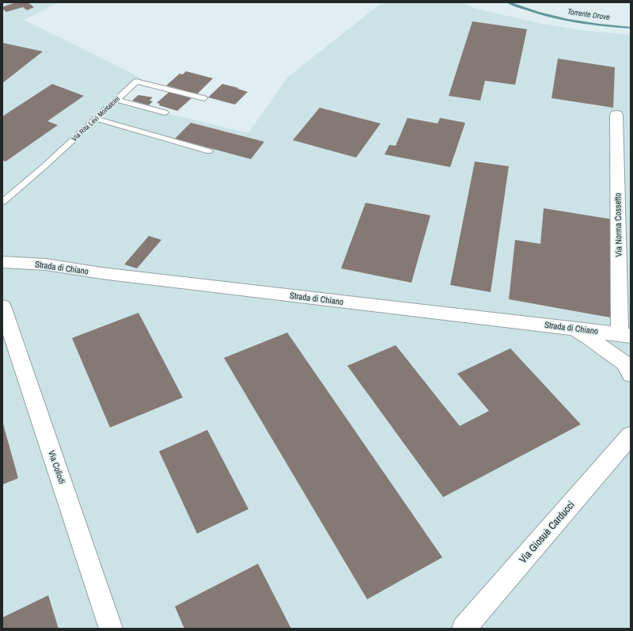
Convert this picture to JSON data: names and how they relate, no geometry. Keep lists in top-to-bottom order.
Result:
{
  "streets": {
    "street": [
      "Via Norma Cossetto",
      "Strada di Chiano",
      "Via Collodi",
      "Via Giosuè Carducci"
    ],
    "lane": ["Via Rita Levi Montalcini"]
  },
  "crossings": [
    ["Via Norma Cossetto", "Strada di Chiano"]
  ],
  "water": ["Torrente Drove"]
}
